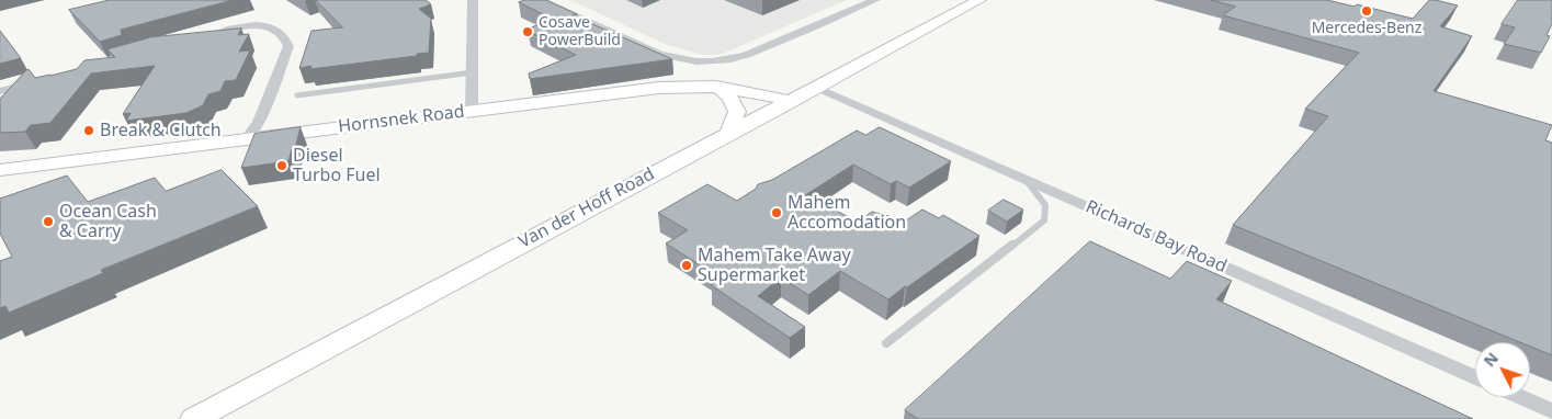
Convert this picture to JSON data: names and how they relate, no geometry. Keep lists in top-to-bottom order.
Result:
{
  "streets": {
    "main road": ["Hornsnek Road", "Van der Hoff Road"],
    "street": ["Richards Bay Road"]
  },
  "crossings": [
    ["Hornsnek Road", "Van der Hoff Road"],
    ["Van der Hoff Road", "Richards Bay Road"]
  ],
  "places": [
    "Mercedes-Benz",
    "Cosave PowerBuild",
    "Break & Clutch",
    "Diesel Turbo Fuel",
    "Mahem Accomodation",
    "Ocean Cash & Carry",
    "Mahem Take Away Supermarket"
  ],
  "north": "top left"
}
